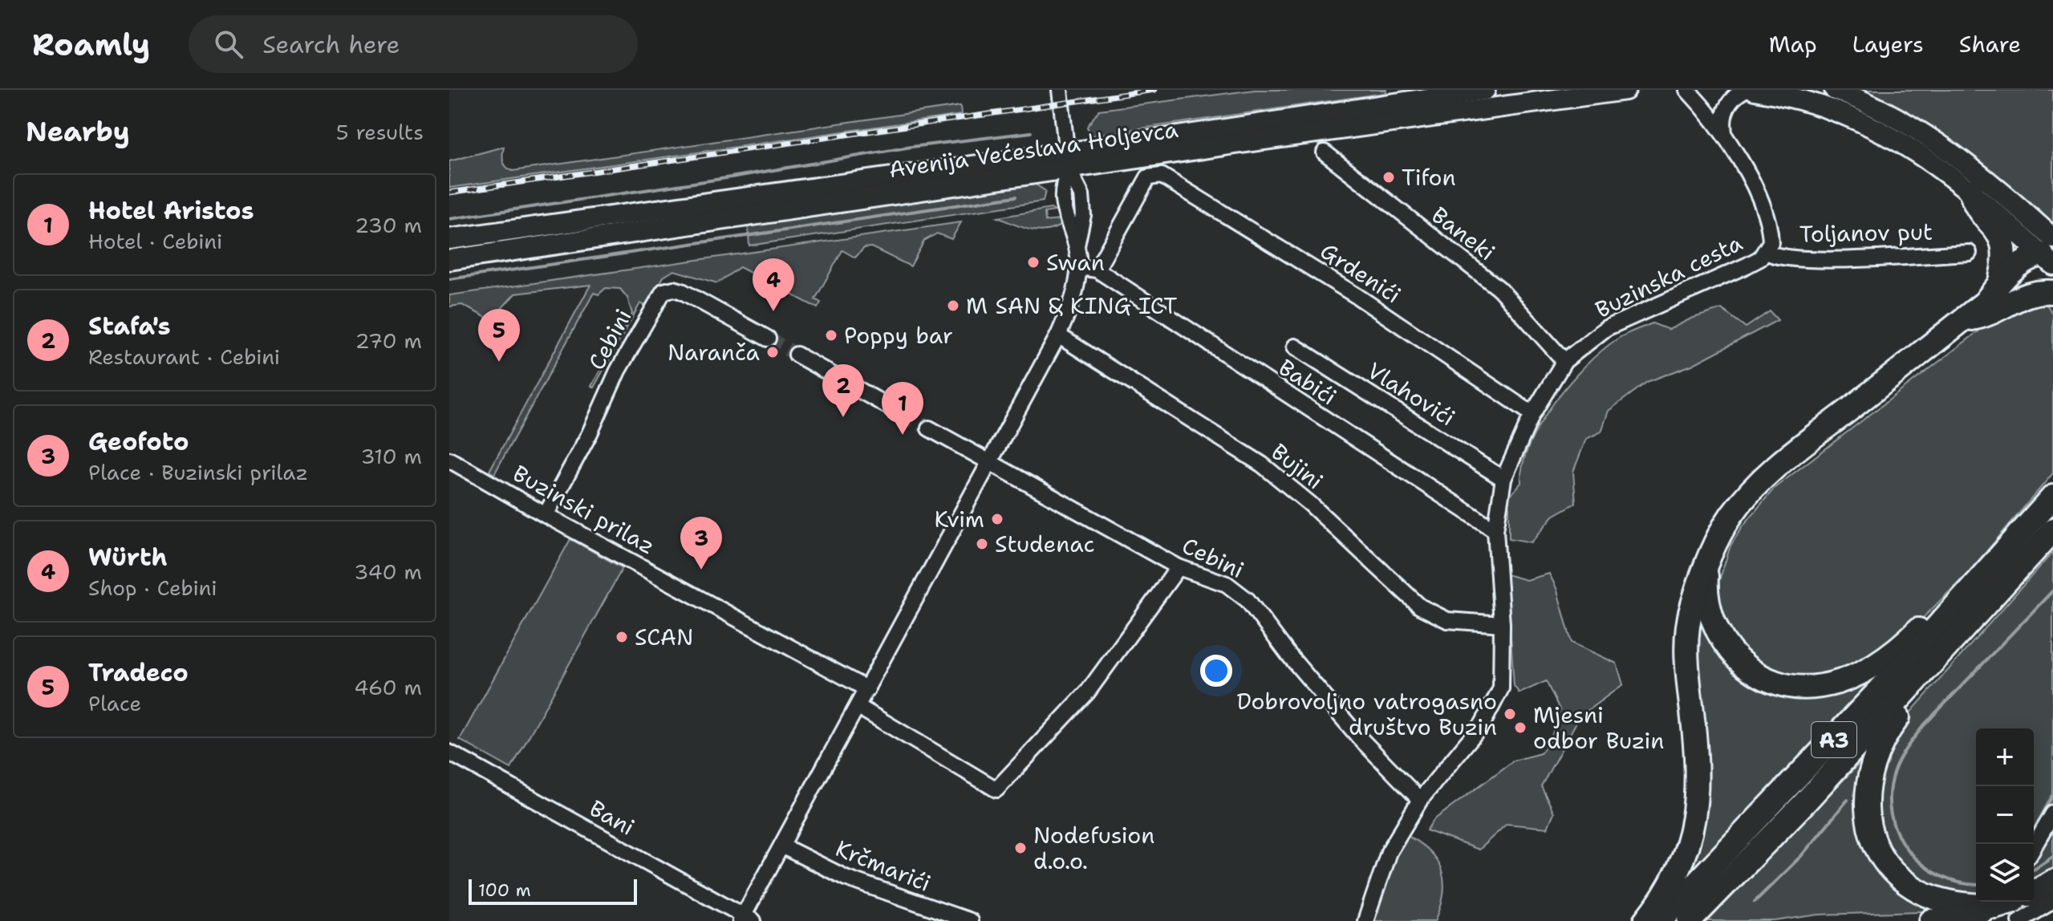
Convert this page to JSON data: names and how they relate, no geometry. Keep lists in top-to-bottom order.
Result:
{
  "streets": {
    "highway": ["A3"],
    "main road": ["Avenija Većeslava Holjevca"],
    "street": [
      "Toljanov put",
      "Baneki",
      "Grdenići",
      "Buzinska cesta",
      "Cebini",
      "Babići",
      "Vlahovići",
      "Bujini",
      "Buzinski prilaz",
      "Bani",
      "Krčmarići"
    ]
  },
  "crossings": [
    ["Toljanov put", "Buzinska cesta"],
    ["Baneki", "Buzinska cesta"],
    ["Grdenići", "Buzinska cesta"],
    ["Grdenići", "Babići"],
    ["Buzinska cesta", "Cebini"],
    ["Buzinska cesta", "Babići"],
    ["Buzinska cesta", "Vlahovići"],
    ["Buzinska cesta", "Bujini"],
    ["Cebini", "Buzinski prilaz"]
  ],
  "places": [
    "Tifon",
    "Swan",
    "M SAN & KING ICT",
    "Poppy bar",
    "Naranča",
    "Kvim",
    "Studenac",
    "SCAN",
    "Dobrovoljno vatrogasno društvo Buzin",
    "Mjesni odbor Buzin",
    "Nodefusion d.o.o."
  ],
  "scale_bar": "100 m",
  "page": {
    "header": "Roamly",
    "search": "Search here",
    "nav": ["Map", "Layers", "Share"],
    "heading": ["Nearby", "5 results"],
    "list": [
      {
        "mark": "1",
        "name": "Hotel Aristos",
        "note": "Hotel · Cebini",
        "value": "230 m"
      },
      {
        "mark": "2",
        "name": "Stafa's",
        "note": "Restaurant · Cebini",
        "value": "270 m"
      },
      {
        "mark": "3",
        "name": "Geofoto",
        "note": "Place · Buzinski prilaz",
        "value": "310 m"
      },
      {
        "mark": "4",
        "name": "Würth",
        "note": "Shop · Cebini",
        "value": "340 m"
      },
      {
        "mark": "5",
        "name": "Tradeco",
        "note": "Place",
        "value": "460 m"
      }
    ],
    "pins": [
      "4",
      "5",
      "2",
      "1",
      "3"
    ],
    "map_buttons": ["+", "−"],
    "scale": "100 m"
  }
}
